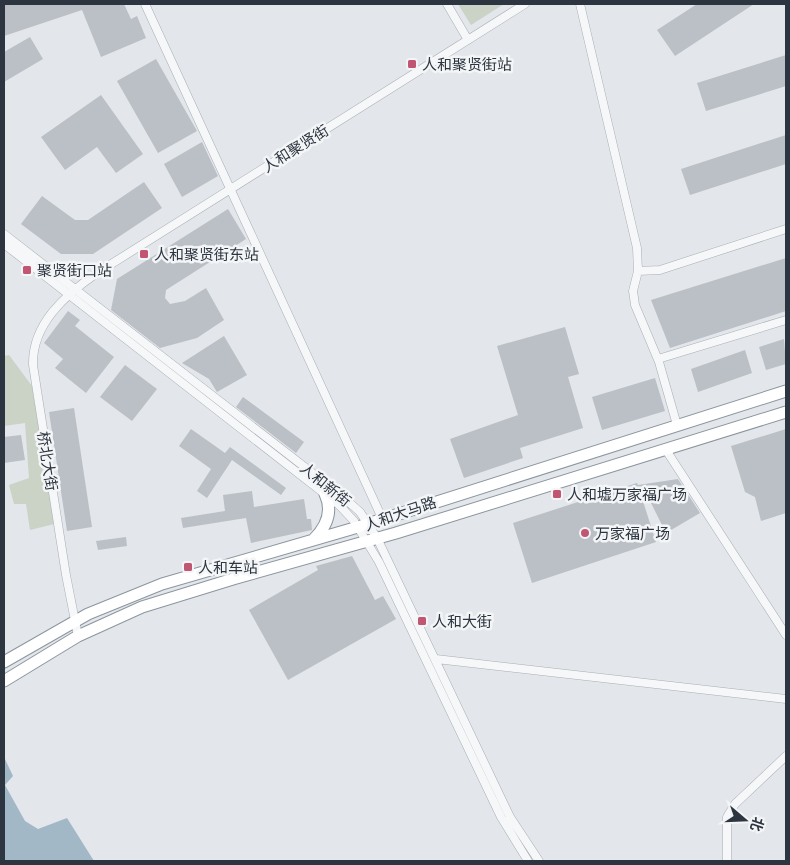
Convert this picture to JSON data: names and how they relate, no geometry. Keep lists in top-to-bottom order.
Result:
{
  "streets": {
    "highway": ["人和大马路"],
    "street": ["人和聚贤街", "桥北大街", "人和新街"]
  },
  "crossings": [
    ["人和聚贤街", "桥北大街"],
    ["人和聚贤街", "人和新街"],
    ["桥北大街", "人和新街"],
    ["桥北大街", "人和大马路"],
    ["人和新街", "人和大马路"]
  ],
  "places": {
    "transit": [
      "人和聚贤街站",
      "人和聚贤街东站",
      "聚贤街口站",
      "人和墟万家福广场",
      "人和车站",
      "人和大街"
    ],
    "other": ["万家福广场"]
  },
  "north": "right"
}
